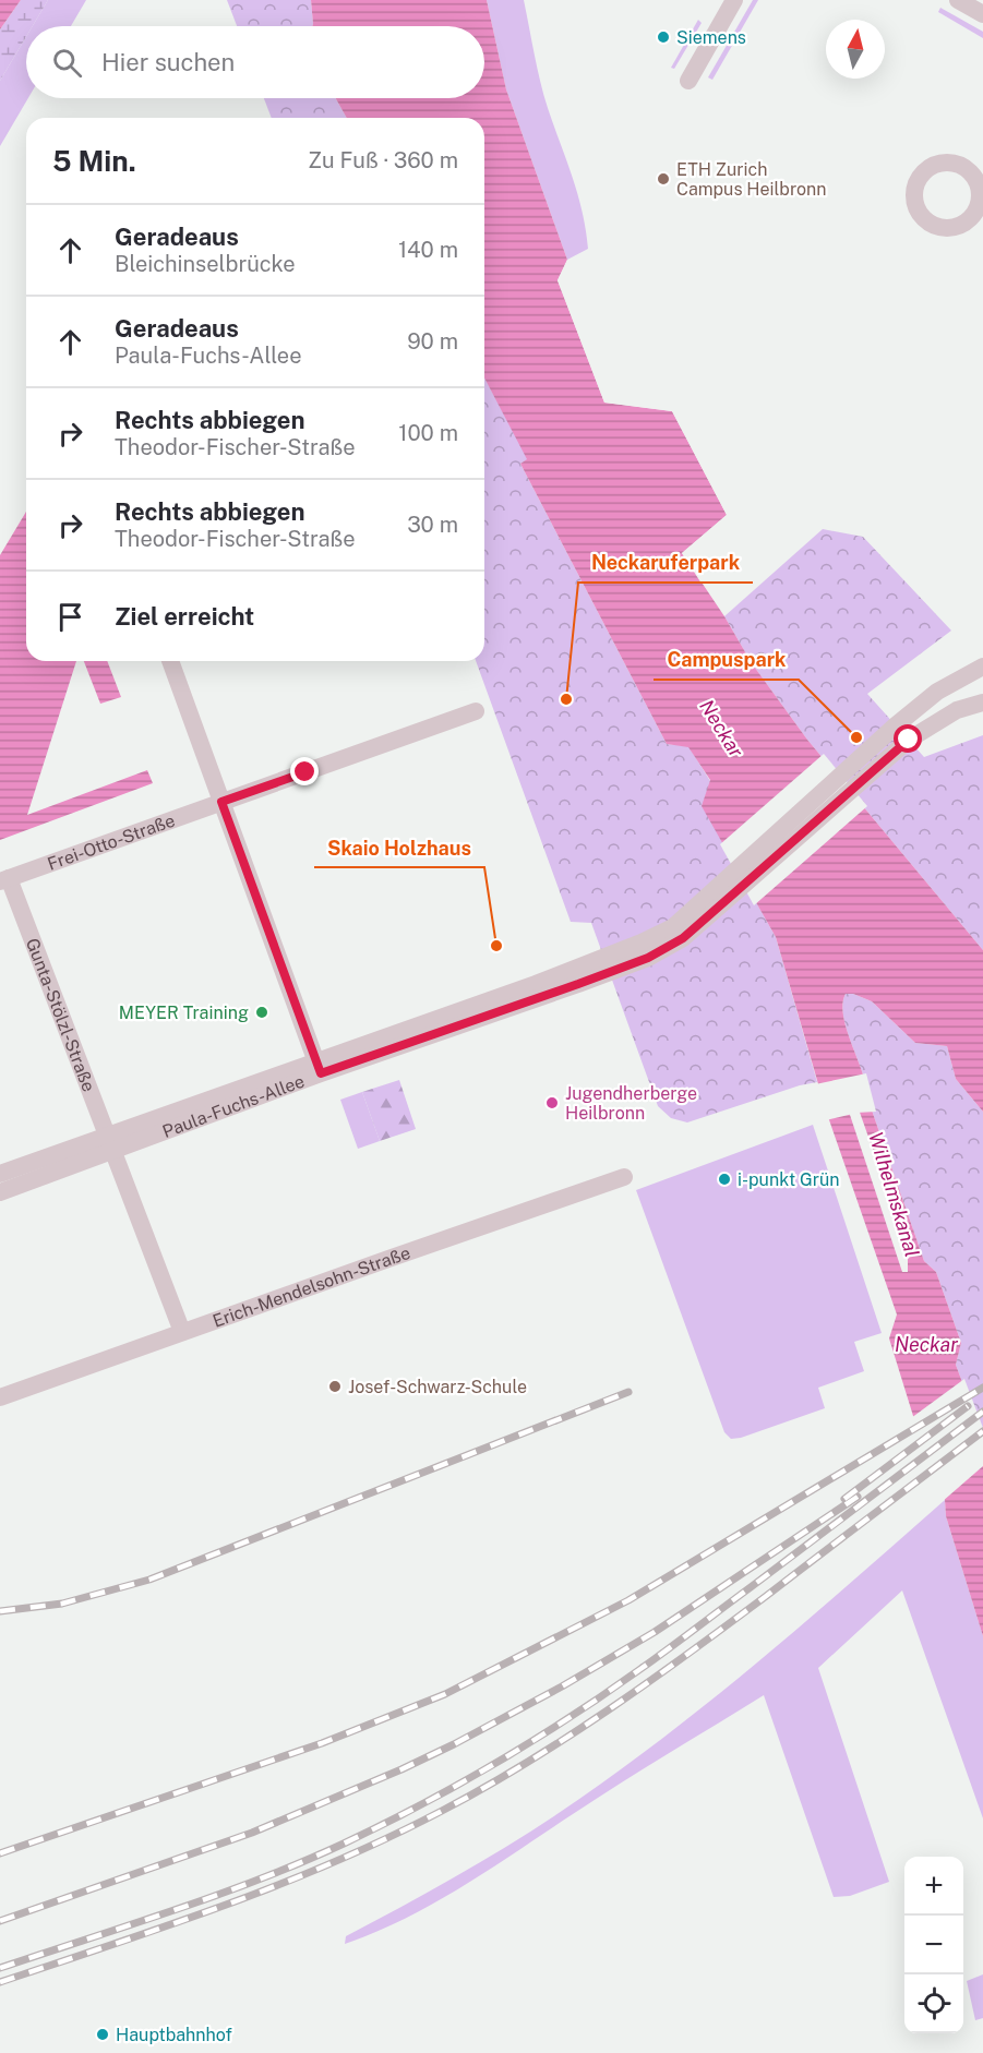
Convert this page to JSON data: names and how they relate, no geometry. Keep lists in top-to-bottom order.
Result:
{
  "streets": {
    "street": [
      "Frei-Otto-Straße",
      "Gunta-Stölzl-Straße",
      "Paula-Fuchs-Allee",
      "Erich-Mendelsohn-Straße"
    ]
  },
  "crossings": [
    ["Frei-Otto-Straße", "Gunta-Stölzl-Straße"],
    ["Gunta-Stölzl-Straße", "Paula-Fuchs-Allee"],
    ["Gunta-Stölzl-Straße", "Erich-Mendelsohn-Straße"]
  ],
  "water": ["Neckar", "Wilhelmskanal"],
  "places": [
    "Siemens",
    "ETH Zurich Campus Heilbronn",
    "Neckaruferpark",
    "Campuspark",
    "Skaio Holzhaus",
    "MEYER Training",
    "Jugendherberge Heilbronn",
    "i-punkt Grün",
    "Josef-Schwarz-Schule",
    "Hauptbahnhof"
  ],
  "north": "top",
  "page": {
    "search": "Hier suchen",
    "heading": ["5 Min.", "Zu Fuß · 360 m"],
    "list": [
      ["Geradeaus", "Bleichinselbrücke", "140 m"],
      ["Geradeaus", "Paula-Fuchs-Allee", "90 m"],
      ["Rechts abbiegen", "Theodor-Fischer-Straße", "100 m"],
      ["Rechts abbiegen", "Theodor-Fischer-Straße", "30 m"],
      "Ziel erreicht"
    ],
    "map_buttons": ["+", "−"]
  }
}
